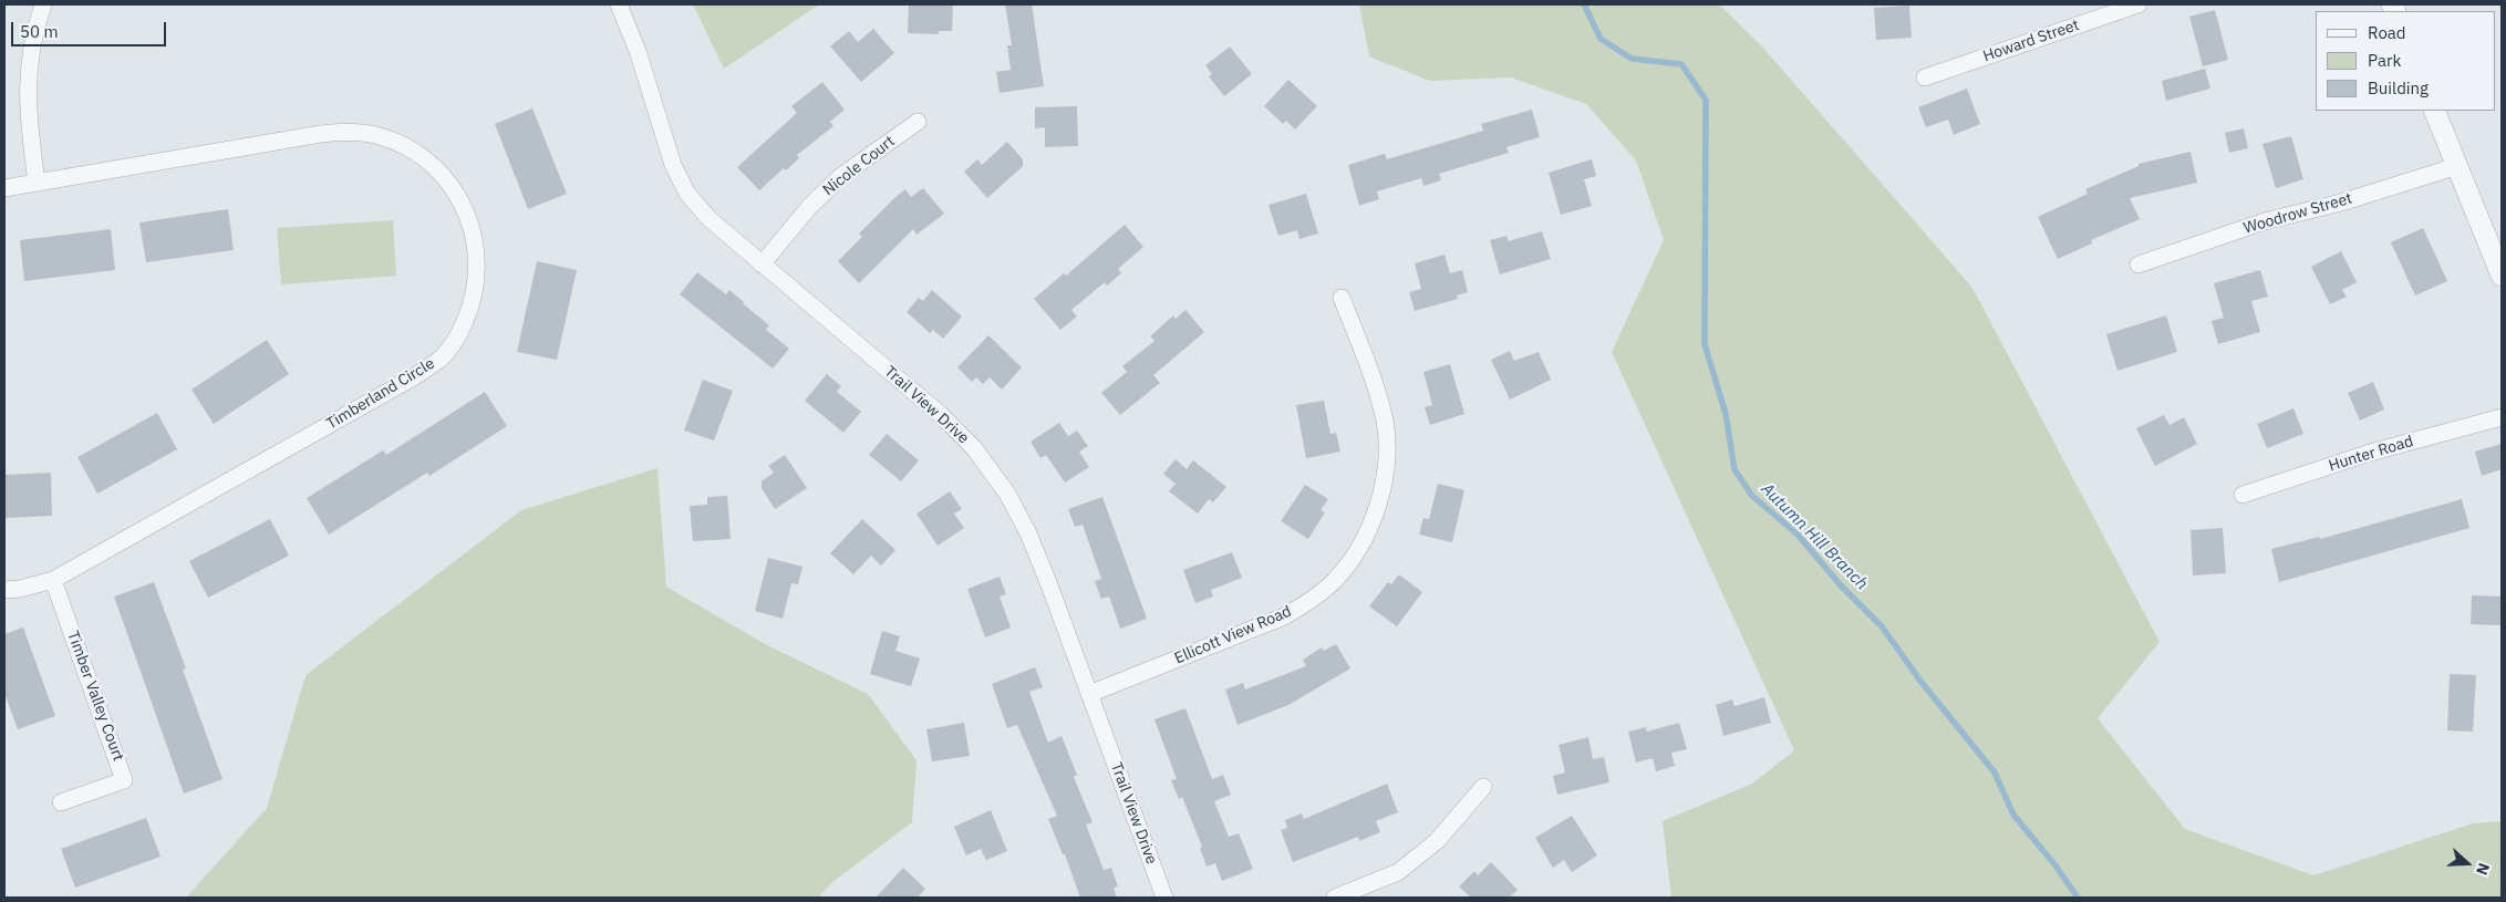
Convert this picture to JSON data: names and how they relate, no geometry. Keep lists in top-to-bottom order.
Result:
{
  "streets": {
    "street": [
      "Howard Street",
      "Nicole Court",
      "Woodrow Street",
      "Timberland Circle",
      "Trail View Drive",
      "Hunter Road",
      "Ellicott View Road",
      "Timber Valley Court"
    ]
  },
  "crossings": [
    ["Nicole Court", "Trail View Drive"],
    ["Timberland Circle", "Timber Valley Court"],
    ["Trail View Drive", "Ellicott View Road"]
  ],
  "water": ["Autumn Hill Branch"],
  "legend": ["Road", "Park", "Building"],
  "scale_bar": "50 m",
  "north": "right"
}
